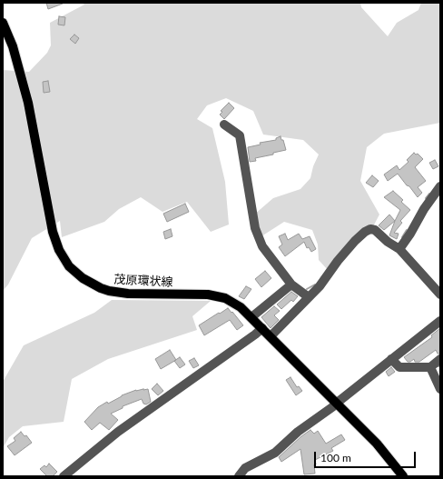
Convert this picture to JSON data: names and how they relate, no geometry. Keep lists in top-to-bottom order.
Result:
{
  "streets": {
    "main road": ["茂原環状線"]
  },
  "scale_bar": "100 m"
}
